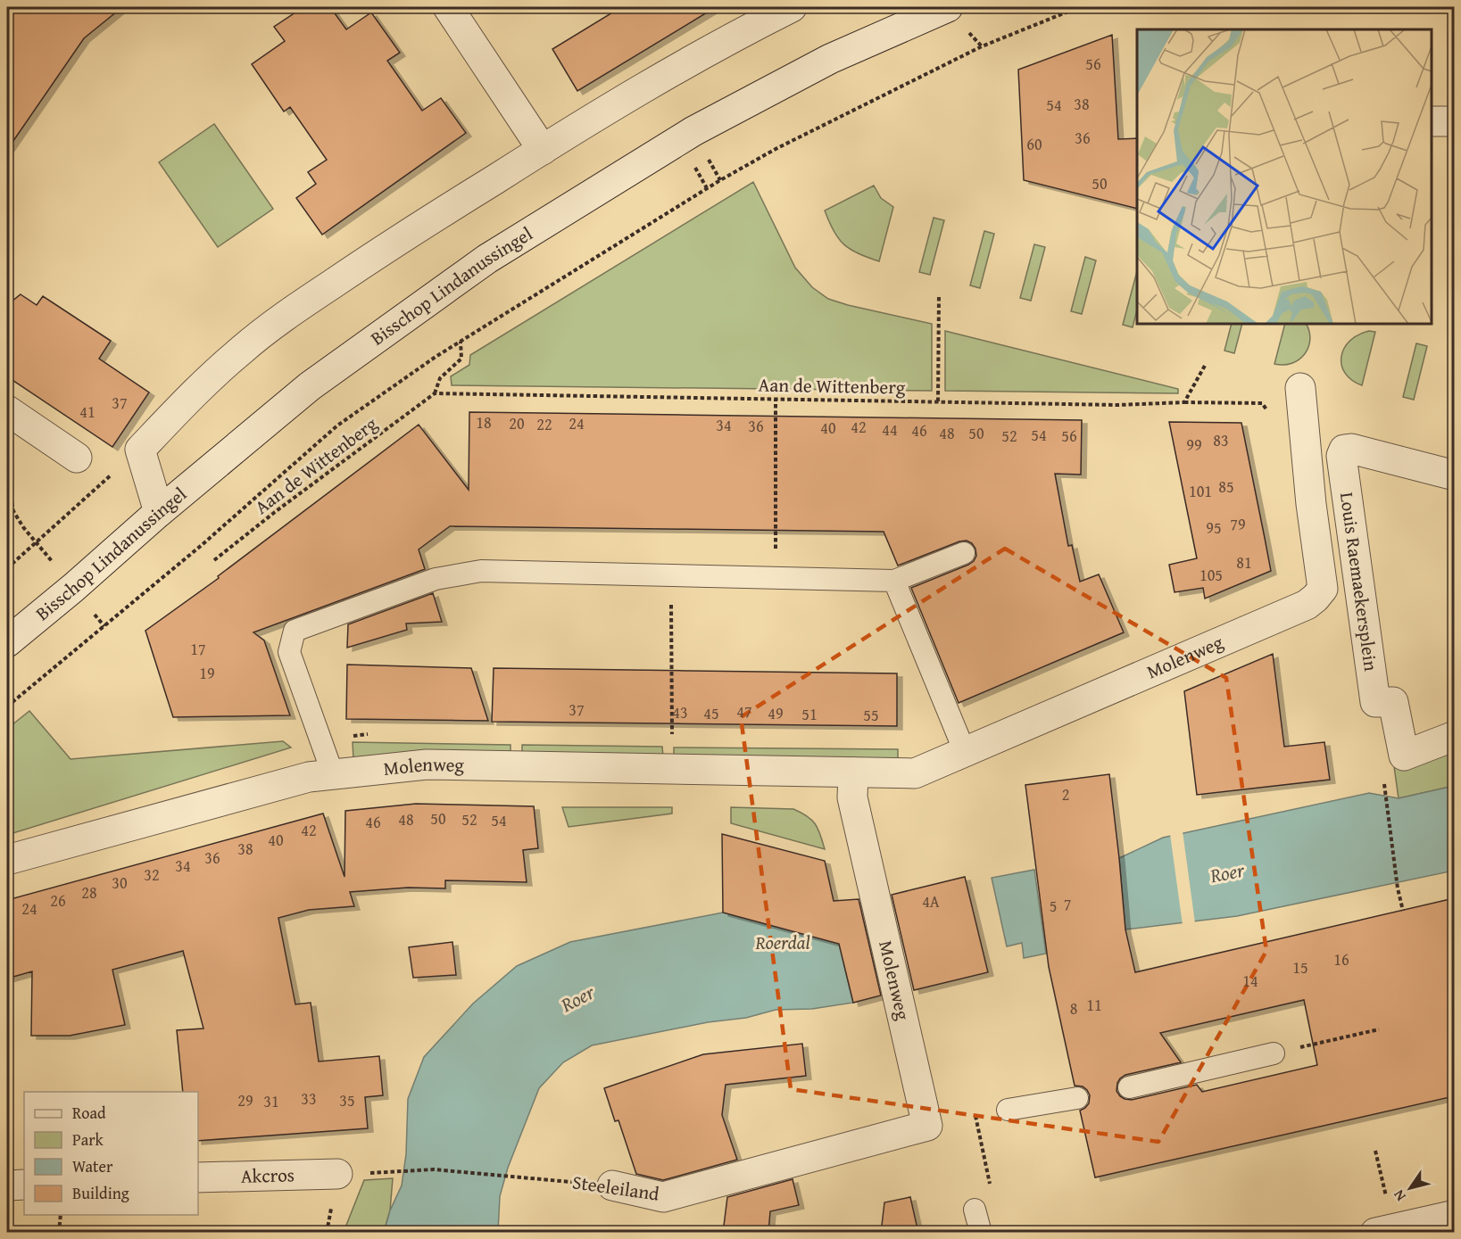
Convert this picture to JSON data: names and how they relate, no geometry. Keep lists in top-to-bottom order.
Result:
{
  "streets": {
    "street": [
      "Bisschop Lindanussingel",
      "Louis Raemaekersplein",
      "Molenweg",
      "Akcros",
      "Steeleiland"
    ],
    "path": ["Aan de Wittenberg"]
  },
  "crossings": [
    ["Molenweg", "Steeleiland"]
  ],
  "water": ["Roer"],
  "parks": ["Roerdal"],
  "house_numbers": [
    "56",
    "38",
    "54",
    "36",
    "60",
    "50",
    "37",
    "41",
    "18",
    "20",
    "24",
    "22",
    "34",
    "36",
    "42",
    "40",
    "44",
    "46",
    "48",
    "50",
    "54",
    "52",
    "56",
    "83",
    "99",
    "85",
    "101",
    "79",
    "95",
    "81",
    "105",
    "17",
    "19",
    "37",
    "47",
    "43",
    "45",
    "49",
    "51",
    "55",
    "2",
    "50",
    "48",
    "52",
    "54",
    "46",
    "42",
    "40",
    "38",
    "36",
    "34",
    "32",
    "30",
    "28",
    "26",
    "4A",
    "7",
    "5",
    "24",
    "16",
    "15",
    "14",
    "11",
    "8",
    "33",
    "29",
    "35",
    "31"
  ],
  "legend": [
    "Road",
    "Park",
    "Water",
    "Building"
  ],
  "north": "bottom left"
}
